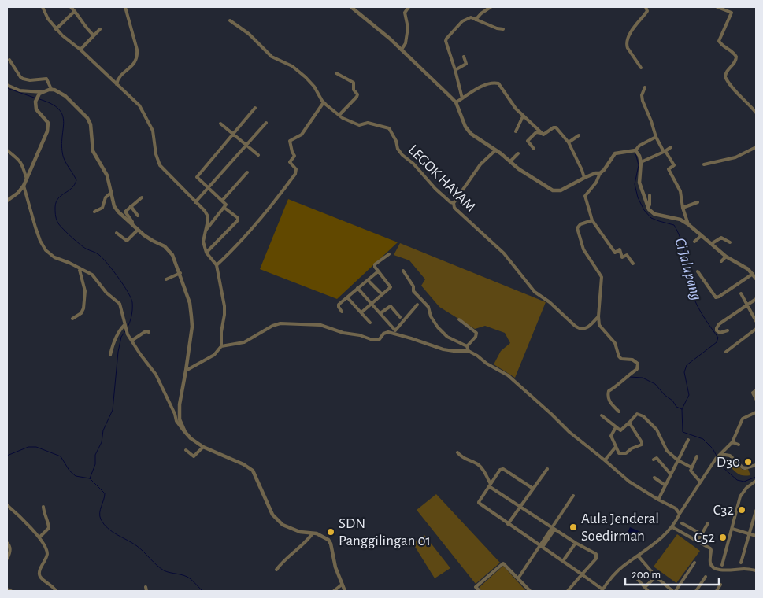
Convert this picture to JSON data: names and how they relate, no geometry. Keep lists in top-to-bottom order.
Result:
{
  "streets": {
    "street": ["LEGOK HAYAM"]
  },
  "water": ["Ci Jalupang"],
  "places": [
    "D30",
    "C32",
    "Aula Jenderal Soedirman",
    "SDN Panggilingan 01",
    "C52"
  ],
  "scale_bar": "200 m"
}
